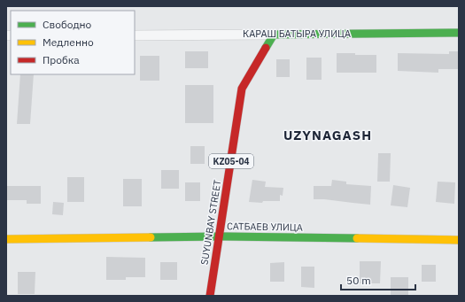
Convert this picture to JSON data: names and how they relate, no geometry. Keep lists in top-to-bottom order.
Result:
{
  "streets": {
    "main road": [
      "КАРАШ БАТЫРА УЛИЦА",
      "KZ05-04",
      "SUYUNBAY STREET",
      "САТБАЕВ УЛИЦА"
    ]
  },
  "crossings": [
    ["КАРАШ БАТЫРА УЛИЦА", "SUYUNBAY STREET"],
    ["SUYUNBAY STREET", "САТБАЕВ УЛИЦА"]
  ],
  "districts": ["UZYNAGASH"],
  "legend": ["Свободно", "Медленно", "Пробка"],
  "scale_bar": "50 m"
}
